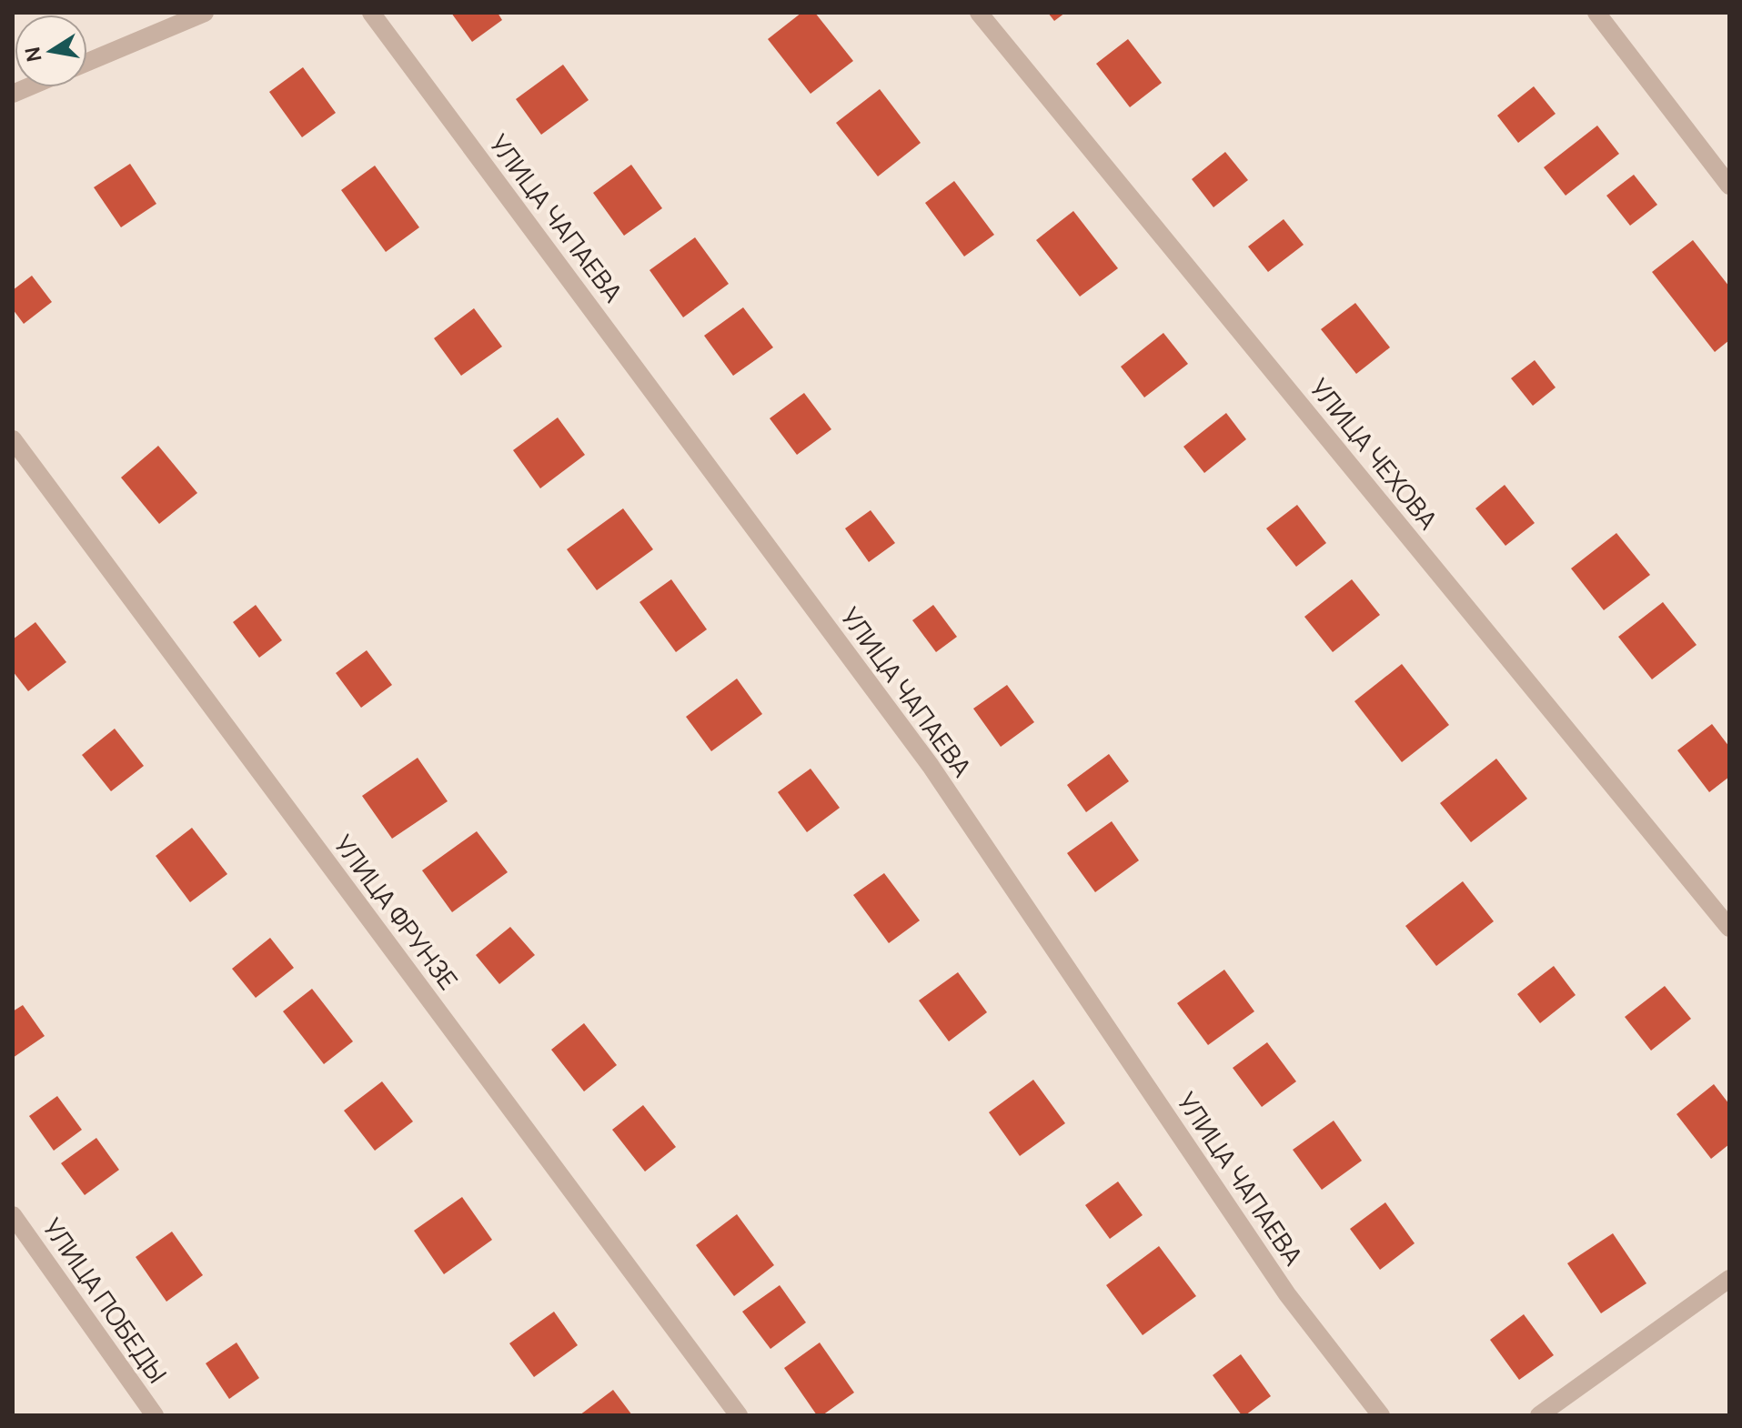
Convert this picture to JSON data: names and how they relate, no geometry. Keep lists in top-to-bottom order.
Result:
{
  "streets": {
    "street": [
      "УЛИЦА ЧАПАЕВА",
      "УЛИЦА ЧЕХОВА",
      "УЛИЦА ФРУНЗЕ",
      "УЛИЦА ПОБЕДЫ"
    ]
  },
  "north": "left"
}
